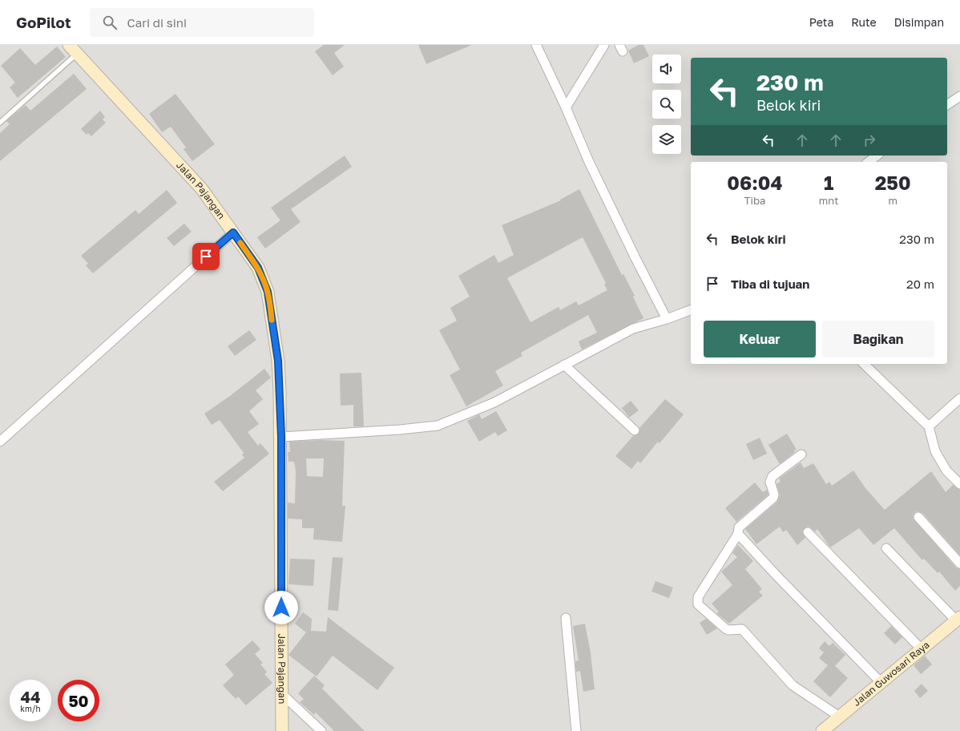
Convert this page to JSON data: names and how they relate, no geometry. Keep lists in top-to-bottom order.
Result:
{
  "streets": {
    "main road": ["Jalan Pajangan", "Jalan Guwosari Raya"]
  },
  "page": {
    "header": "GoPilot",
    "search": "Cari di sini",
    "nav": ["Peta", "Rute", "Disimpan"],
    "turn": ["230 m", "Belok kiri"],
    "eta": [
      "06:04",
      "Tiba",
      "1",
      "mnt",
      "250",
      "m"
    ],
    "list": [
      {
        "name": "Belok kiri",
        "value": "230 m"
      },
      {
        "name": "Tiba di tujuan",
        "value": "20 m"
      }
    ],
    "buttons": ["Keluar", "Bagikan"],
    "speed": "44 km/h",
    "limit": "50"
  }
}
